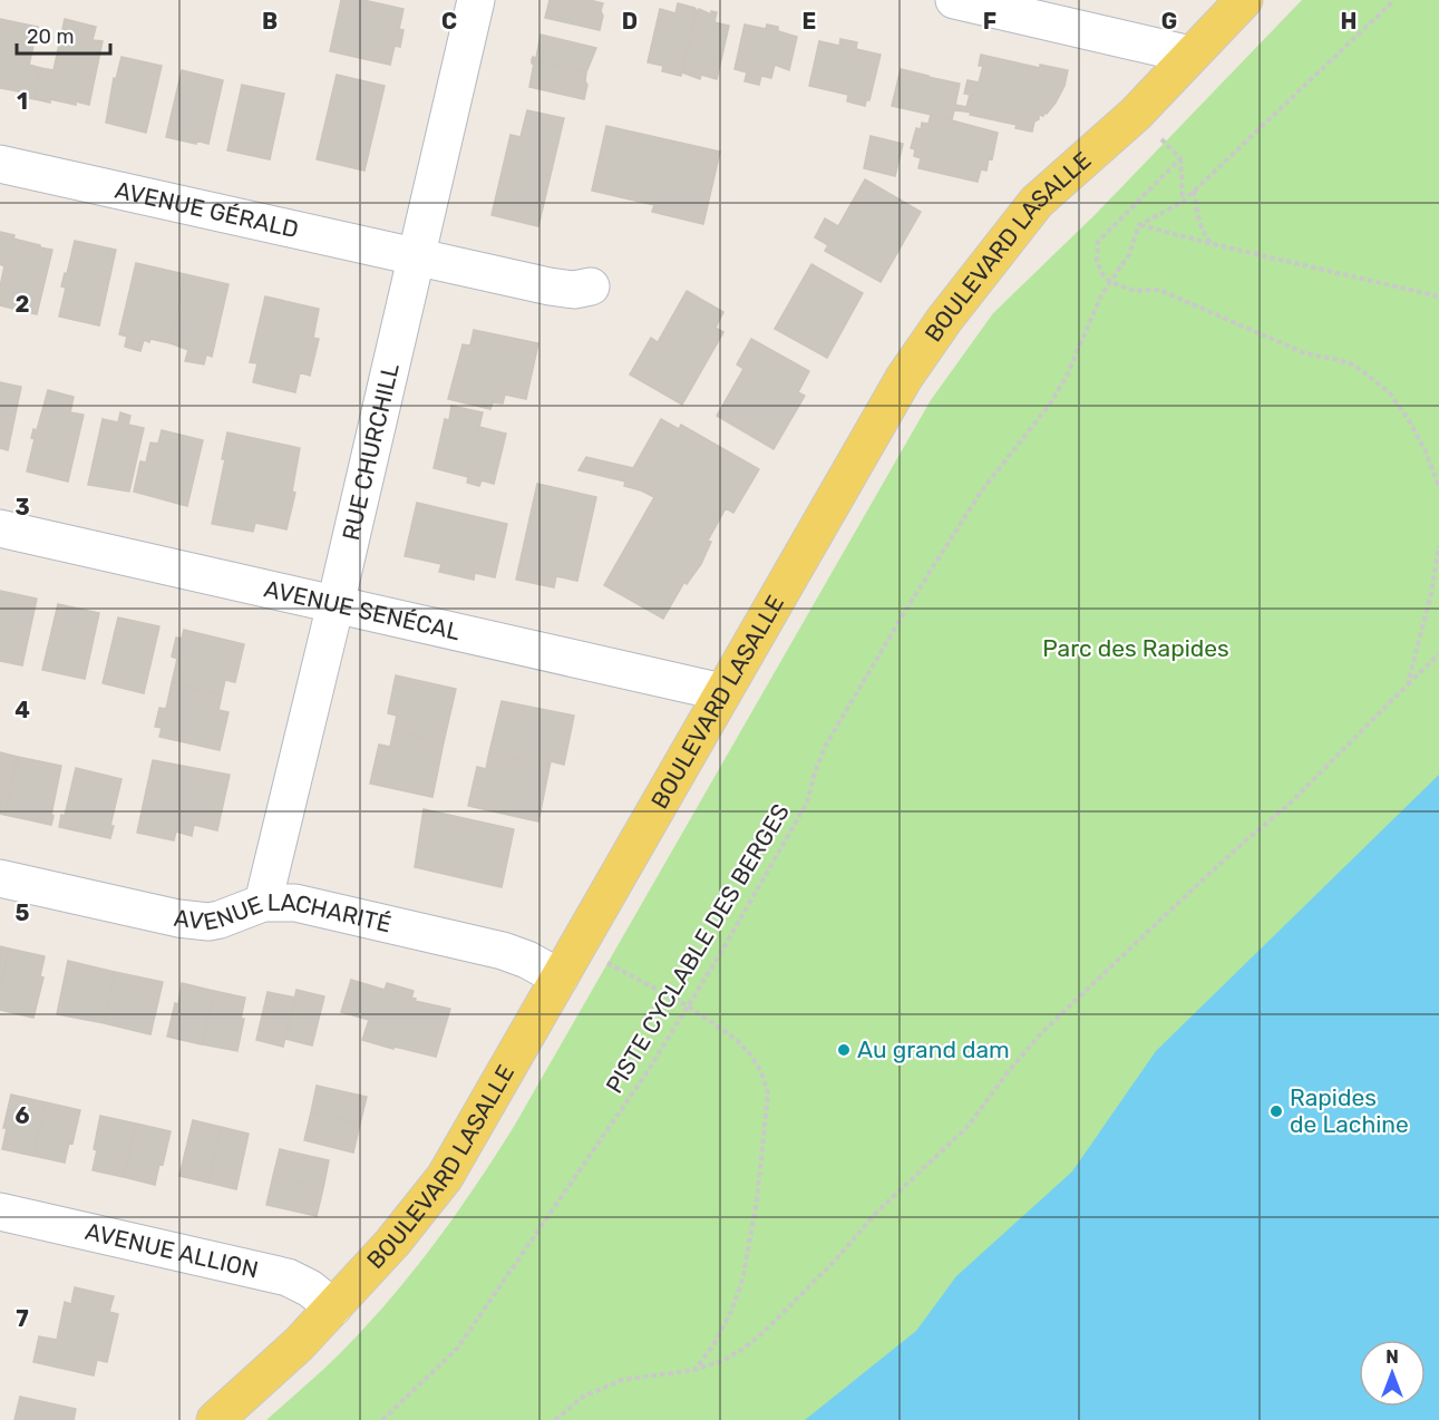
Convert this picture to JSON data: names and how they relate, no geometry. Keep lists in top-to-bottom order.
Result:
{
  "streets": {
    "main road": ["BOULEVARD LASALLE"],
    "street": [
      "AVENUE GÉRALD",
      "RUE CHURCHILL",
      "AVENUE SENÉCAL",
      "AVENUE LACHARITÉ",
      "AVENUE ALLION"
    ],
    "path": ["PISTE CYCLABLE DES BERGES"]
  },
  "crossings": [
    ["AVENUE GÉRALD", "RUE CHURCHILL"],
    ["BOULEVARD LASALLE", "AVENUE SENÉCAL"],
    ["BOULEVARD LASALLE", "AVENUE LACHARITÉ"],
    ["BOULEVARD LASALLE", "AVENUE ALLION"],
    ["RUE CHURCHILL", "AVENUE SENÉCAL"],
    ["RUE CHURCHILL", "AVENUE LACHARITÉ"]
  ],
  "parks": ["Parc des Rapides"],
  "places": ["Au grand dam", "Rapides de Lachine"],
  "scale_bar": "20 m",
  "north": "top",
  "grid": {
    "columns": [
      "B",
      "C",
      "D",
      "E",
      "F",
      "G",
      "H"
    ],
    "rows": [
      "1",
      "2",
      "3",
      "4",
      "5",
      "6",
      "7"
    ]
  }
}
